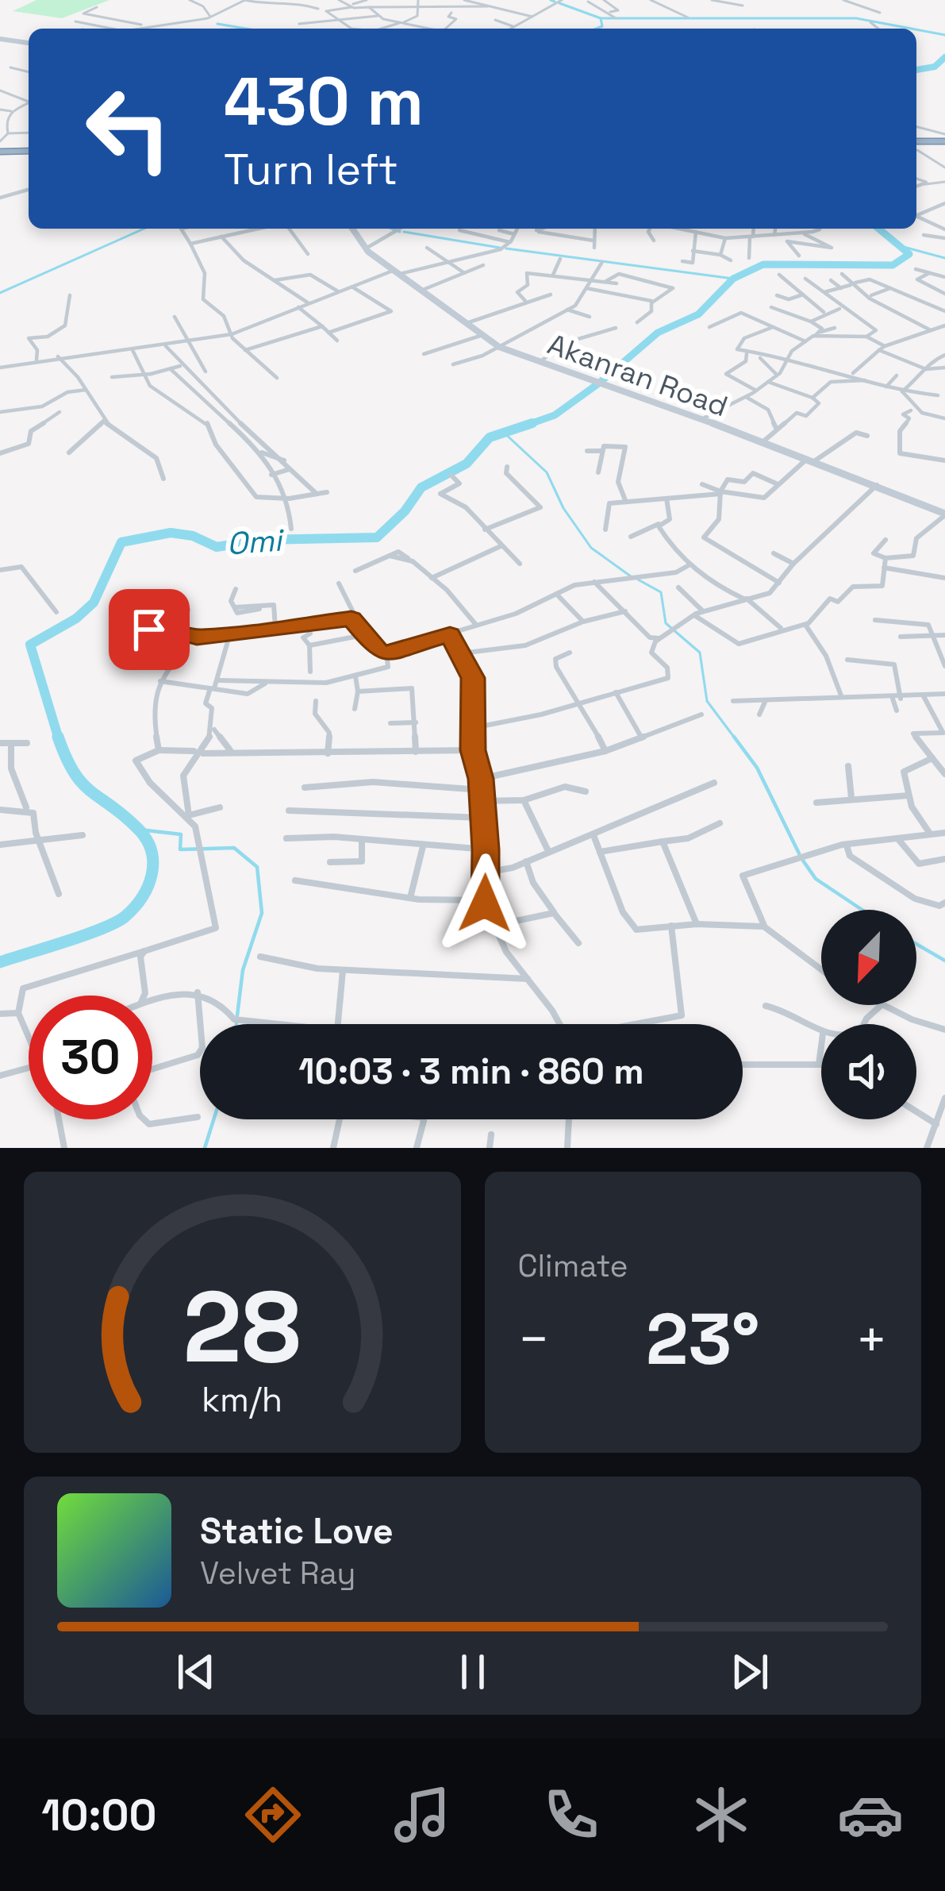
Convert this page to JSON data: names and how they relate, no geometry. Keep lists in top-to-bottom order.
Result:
{
  "streets": {
    "main road": ["Akanran Road"]
  },
  "water": ["Omi"],
  "north": "bottom left",
  "page": {
    "turn": ["430 m", "Turn left"],
    "limit": "30",
    "trip": "10:03 · 3 min · 860 m",
    "tile": "Climate",
    "heat": ["−", "23°", "+"],
    "song": ["Static Love", "Velvet Ray"],
    "tabs": "10:00",
    "gauge": ["28", "km/h"]
  }
}
